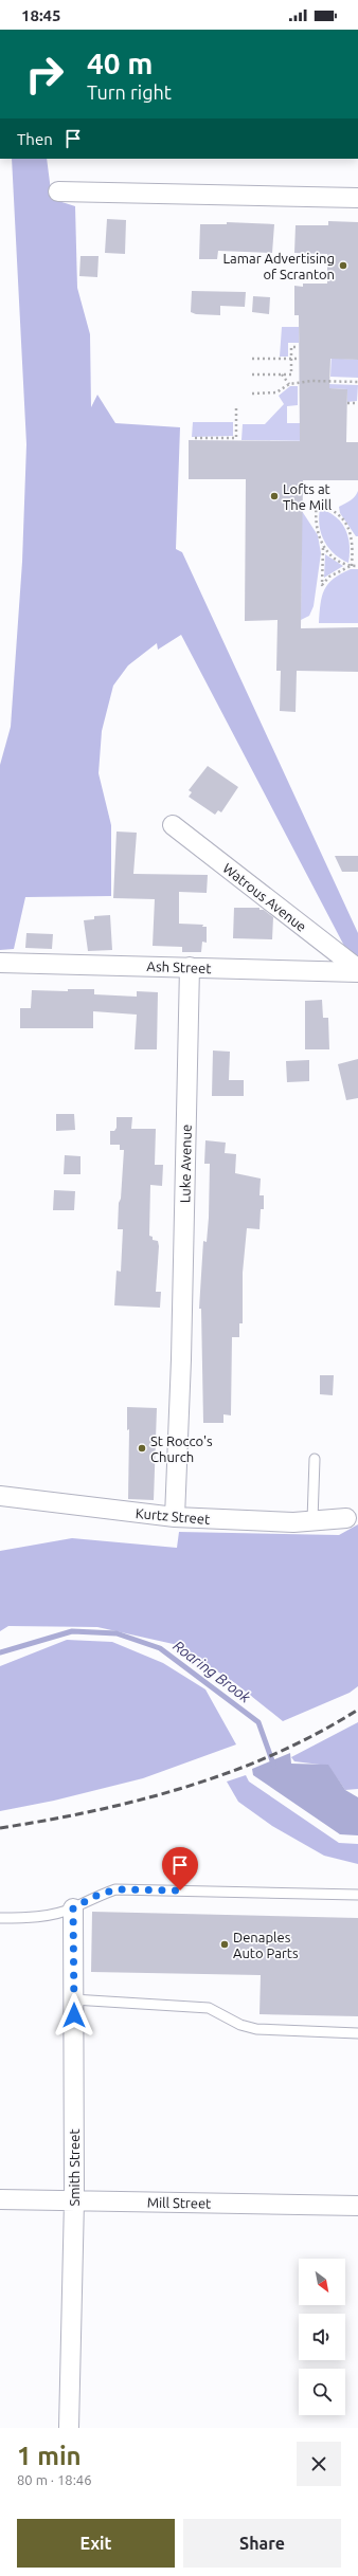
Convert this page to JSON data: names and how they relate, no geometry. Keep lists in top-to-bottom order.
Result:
{
  "streets": {
    "street": [
      "Watrous Avenue",
      "Ash Street",
      "Luke Avenue",
      "Kurtz Street",
      "Smith Street",
      "Mill Street"
    ]
  },
  "crossings": [
    ["Ash Street", "Luke Avenue"],
    ["Luke Avenue", "Kurtz Street"],
    ["Smith Street", "Mill Street"]
  ],
  "water": ["Roaring Brook"],
  "places": [
    "Lamar Advertising of Scranton",
    "Lofts at The Mill",
    "St Rocco's Church",
    "Denaples Auto Parts"
  ],
  "north": "bottom right",
  "page": {
    "status": "18:45",
    "turn": ["40 m", "Turn right"],
    "then": "Then",
    "heading": ["1 min", "80 m · 18:46"],
    "buttons": ["Exit", "Share"]
  }
}
